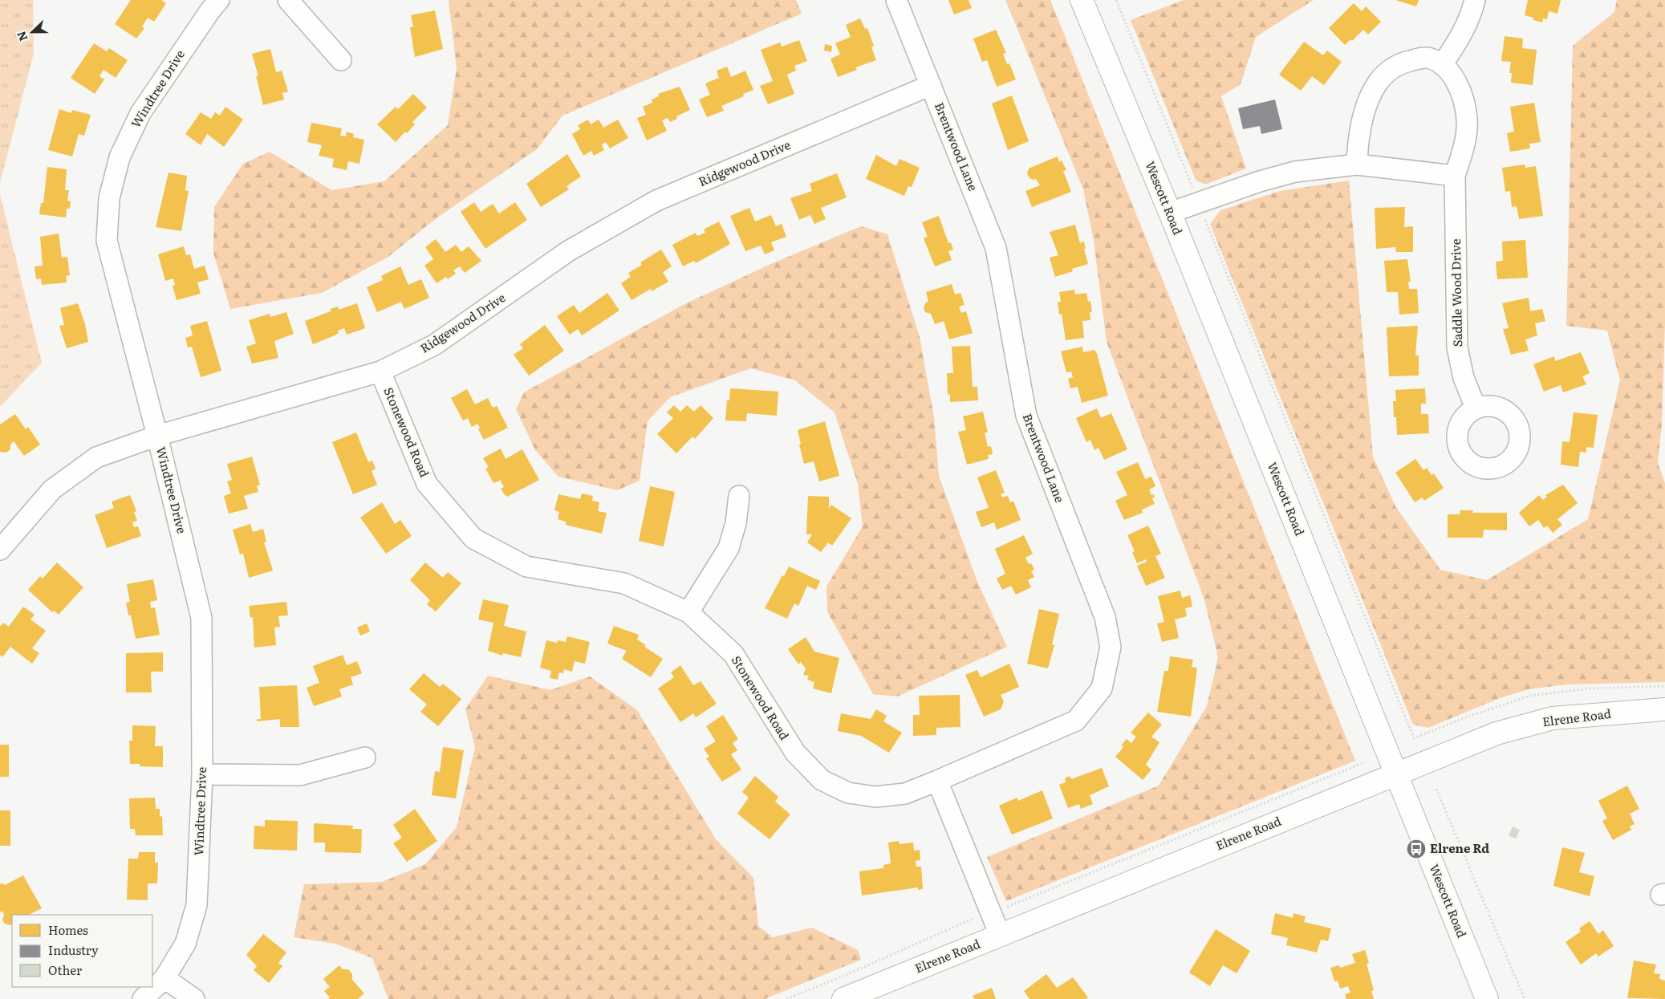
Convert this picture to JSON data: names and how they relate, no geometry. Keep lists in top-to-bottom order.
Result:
{
  "streets": {
    "street": [
      "Windtree Drive",
      "Brentwood Lane",
      "Ridgewood Drive",
      "Wescott Road",
      "Saddle Wood Drive",
      "Stonewood Road",
      "Elrene Road"
    ]
  },
  "crossings": [
    ["Windtree Drive", "Ridgewood Drive"],
    ["Brentwood Lane", "Ridgewood Drive"],
    ["Brentwood Lane", "Stonewood Road"],
    ["Ridgewood Drive", "Stonewood Road"],
    ["Wescott Road", "Elrene Road"]
  ],
  "places": {
    "bus stop": ["Elrene Rd"]
  },
  "legend": ["Homes", "Industry", "Other"],
  "north": "left"
}
